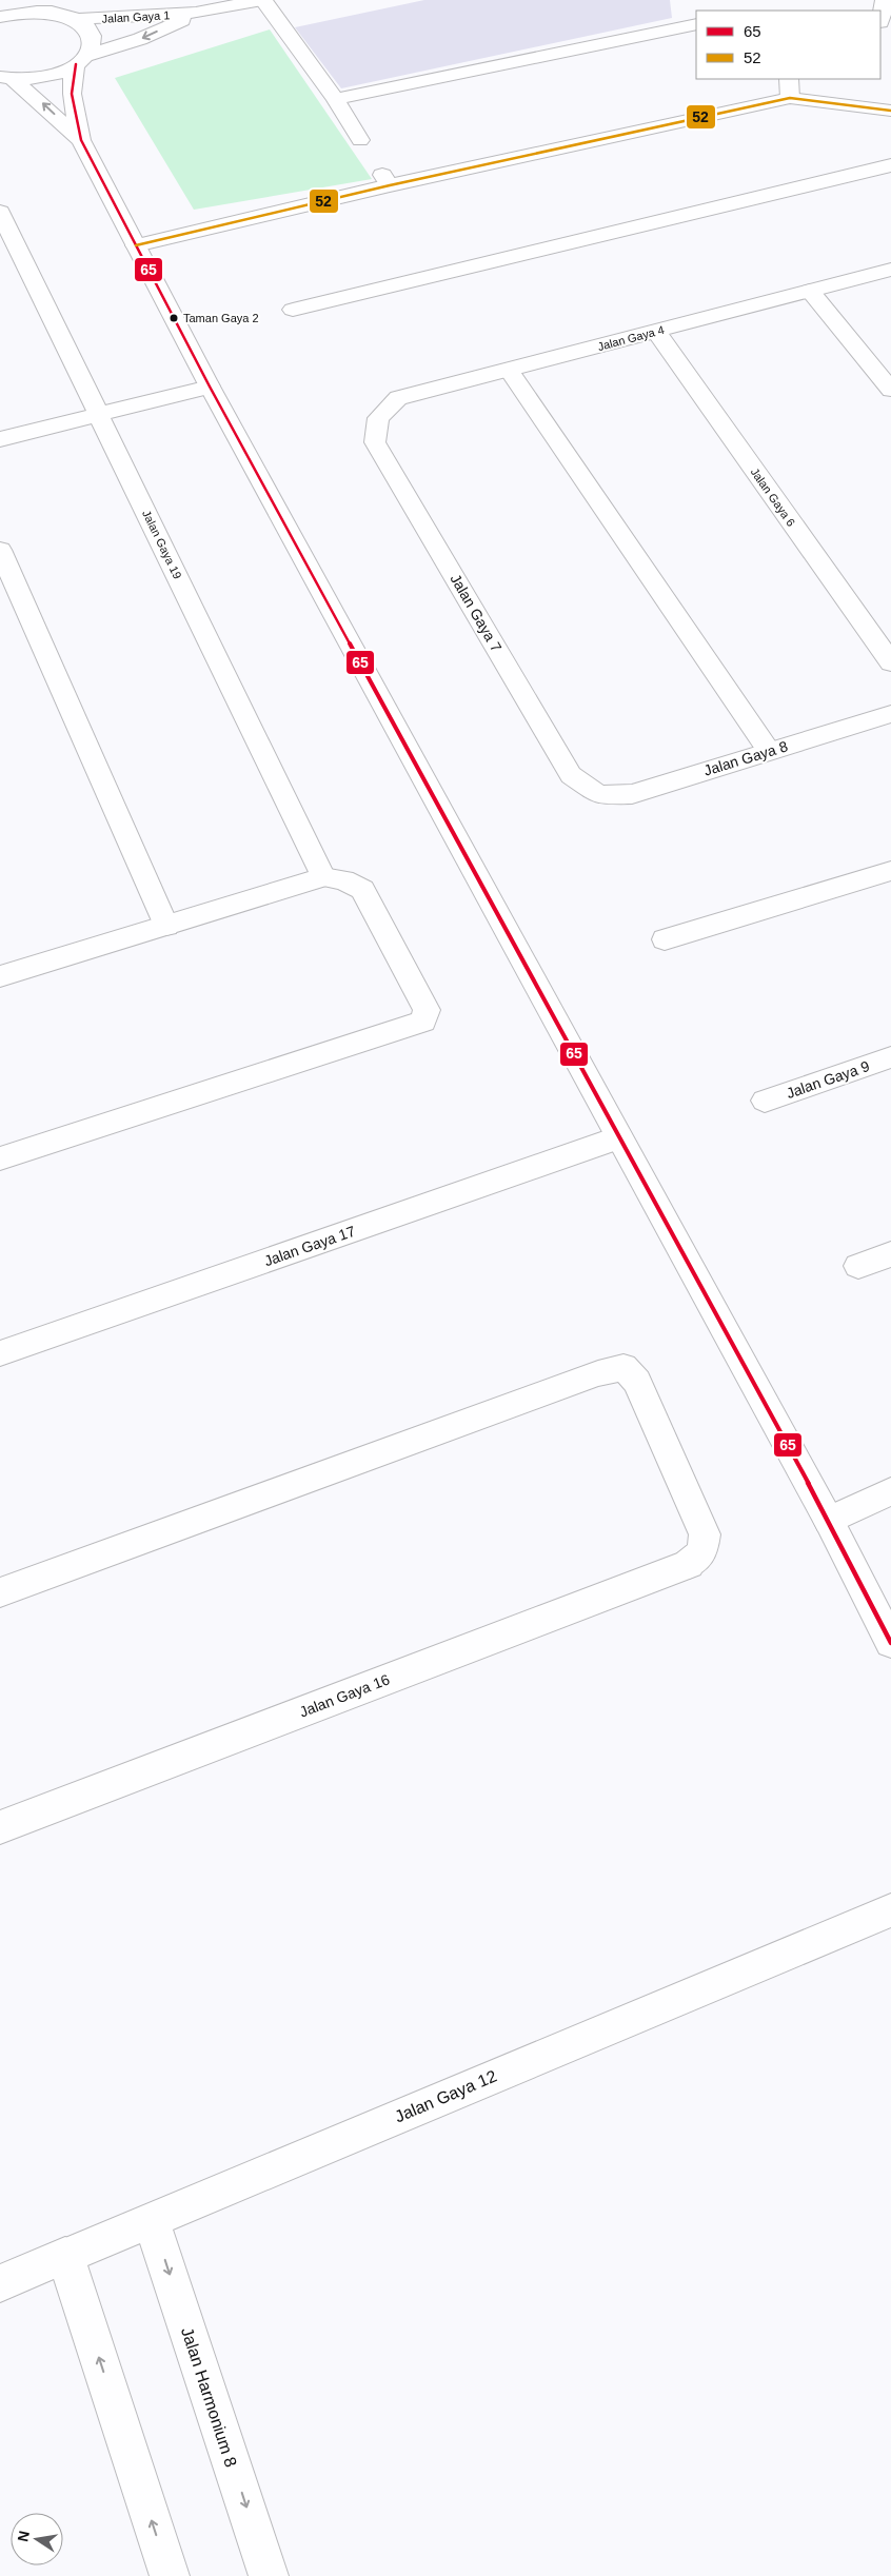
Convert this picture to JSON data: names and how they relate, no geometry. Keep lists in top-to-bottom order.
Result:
{
  "streets": {
    "street": [
      "Jalan Gaya 1",
      "Jalan Gaya 4",
      "Jalan Gaya 6",
      "Jalan Gaya 19",
      "Jalan Gaya 7",
      "Jalan Gaya 8",
      "Jalan Gaya 9",
      "Jalan Gaya 17",
      "Jalan Gaya 16",
      "Jalan Gaya 12",
      "Jalan Harmonium 8"
    ]
  },
  "crossings": [
    ["Jalan Gaya 4", "Jalan Gaya 6"],
    ["Jalan Gaya 4", "Jalan Gaya 7"],
    ["Jalan Gaya 7", "Jalan Gaya 8"],
    ["Jalan Gaya 12", "Jalan Harmonium 8"]
  ],
  "places": ["Taman Gaya 2"],
  "lines": ["transit line 65", "transit line 52"],
  "legend": ["65", "52"],
  "north": "left"
}
